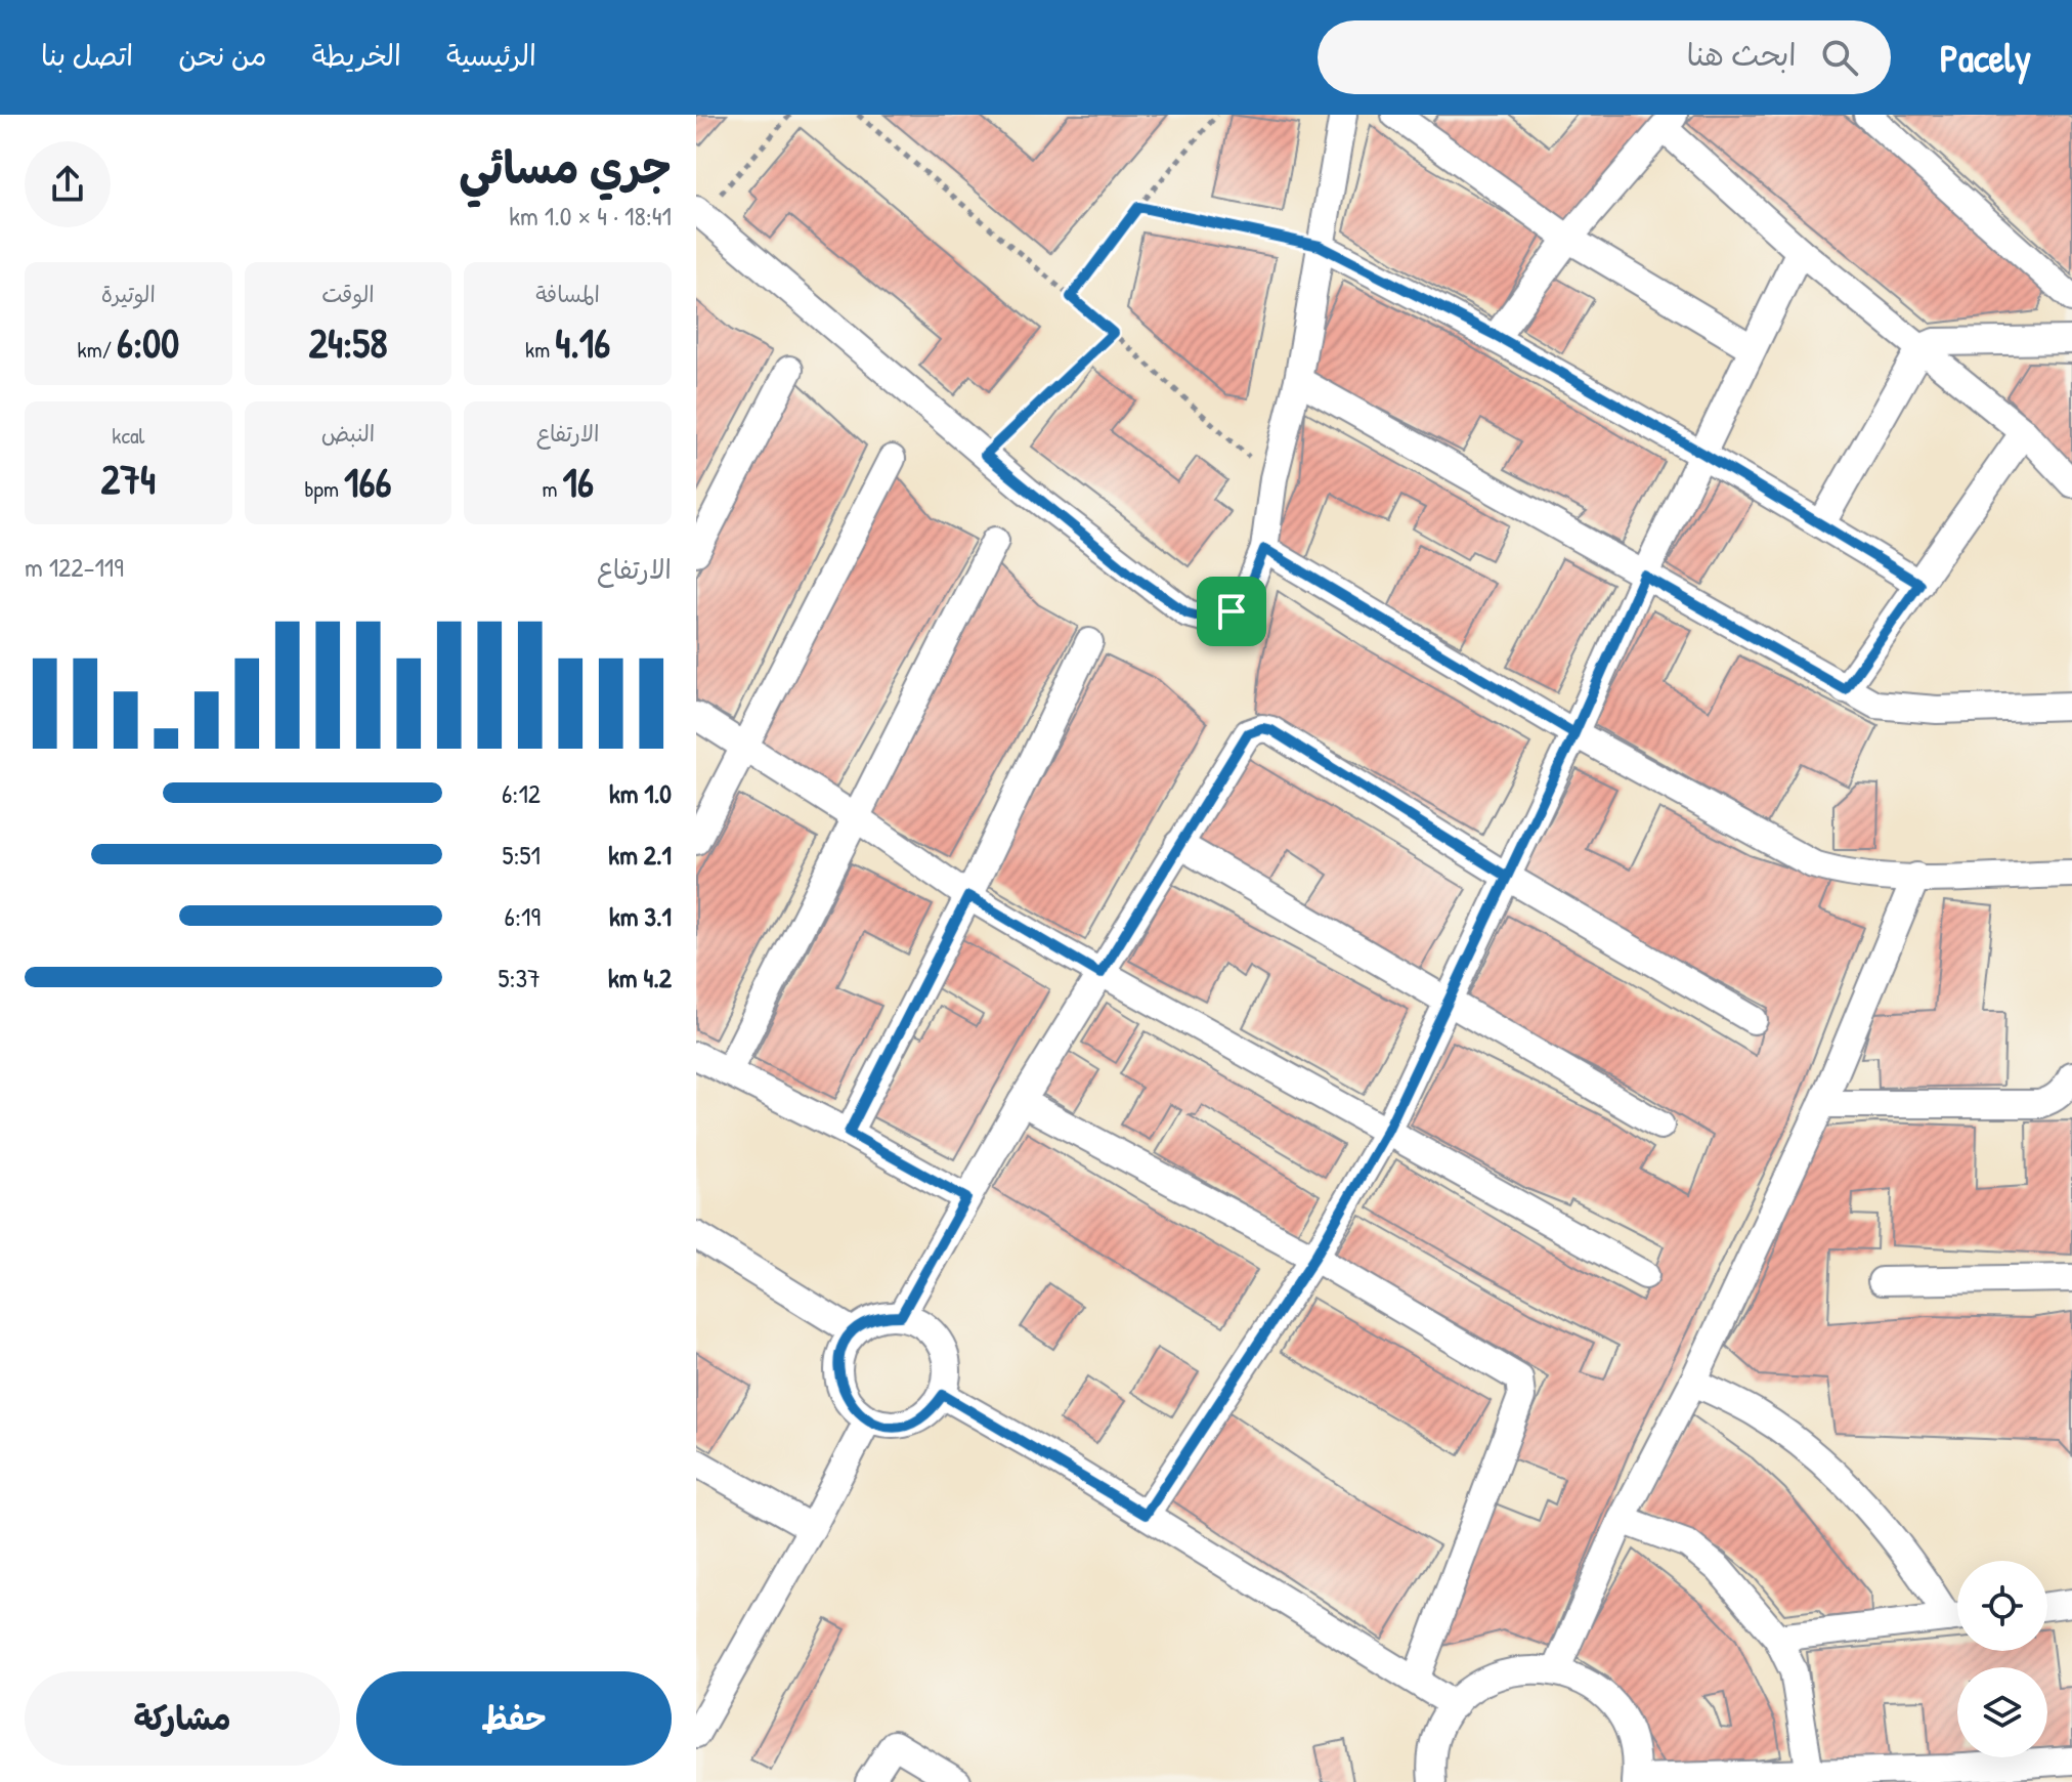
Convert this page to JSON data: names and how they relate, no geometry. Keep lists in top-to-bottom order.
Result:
{
  "page": {
    "header": "Pacely",
    "search": "ابحث هنا",
    "nav": [
      "الرئيسية",
      "الخريطة",
      "من نحن",
      "اتصل بنا"
    ],
    "heading": ["جري مسائي", "18:41 · 4 × 1.0 km"],
    "stats": [
      ["المسافة", "4.16 km"],
      ["الوقت", "24:58"],
      ["الوتيرة", "6:00 /km"],
      ["الارتفاع", "16 m"],
      ["النبض", "166 bpm"],
      ["kcal", "274"]
    ],
    "chart": ["الارتفاع", "119–122 m"],
    "list": [
      {
        "name": "1.0 km",
        "note": "6:12"
      },
      {
        "name": "2.1 km",
        "note": "5:51"
      },
      {
        "name": "3.1 km",
        "note": "6:19"
      },
      {
        "name": "4.2 km",
        "note": "5:37"
      }
    ],
    "buttons": ["حفظ", "مشاركة"]
  }
}
